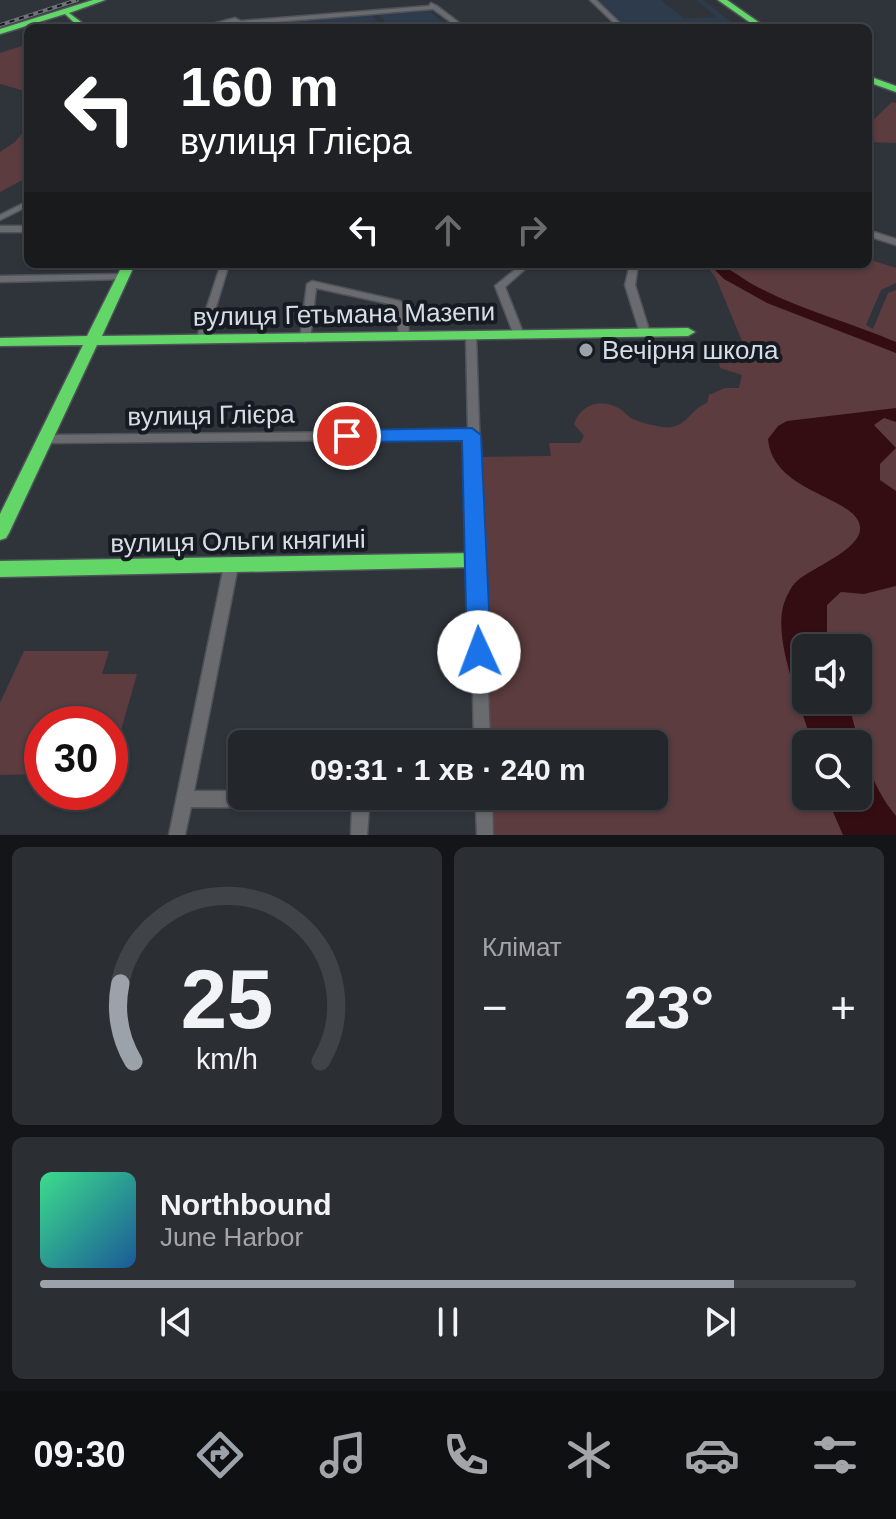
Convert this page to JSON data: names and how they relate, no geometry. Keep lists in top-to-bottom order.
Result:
{
  "streets": {
    "street": ["вулиця Гетьмана Мазепи", "вулиця Глієра", "вулиця Ольги княгині"]
  },
  "places": ["Вечірня школа"],
  "page": {
    "turn": ["160 m", "вулиця Глієра"],
    "limit": "30",
    "trip": "09:31 · 1 хв · 240 m",
    "tile": "Клімат",
    "heat": ["−", "23°", "+"],
    "song": ["Northbound", "June Harbor"],
    "tabs": "09:30",
    "gauge": ["25", "km/h"]
  }
}
